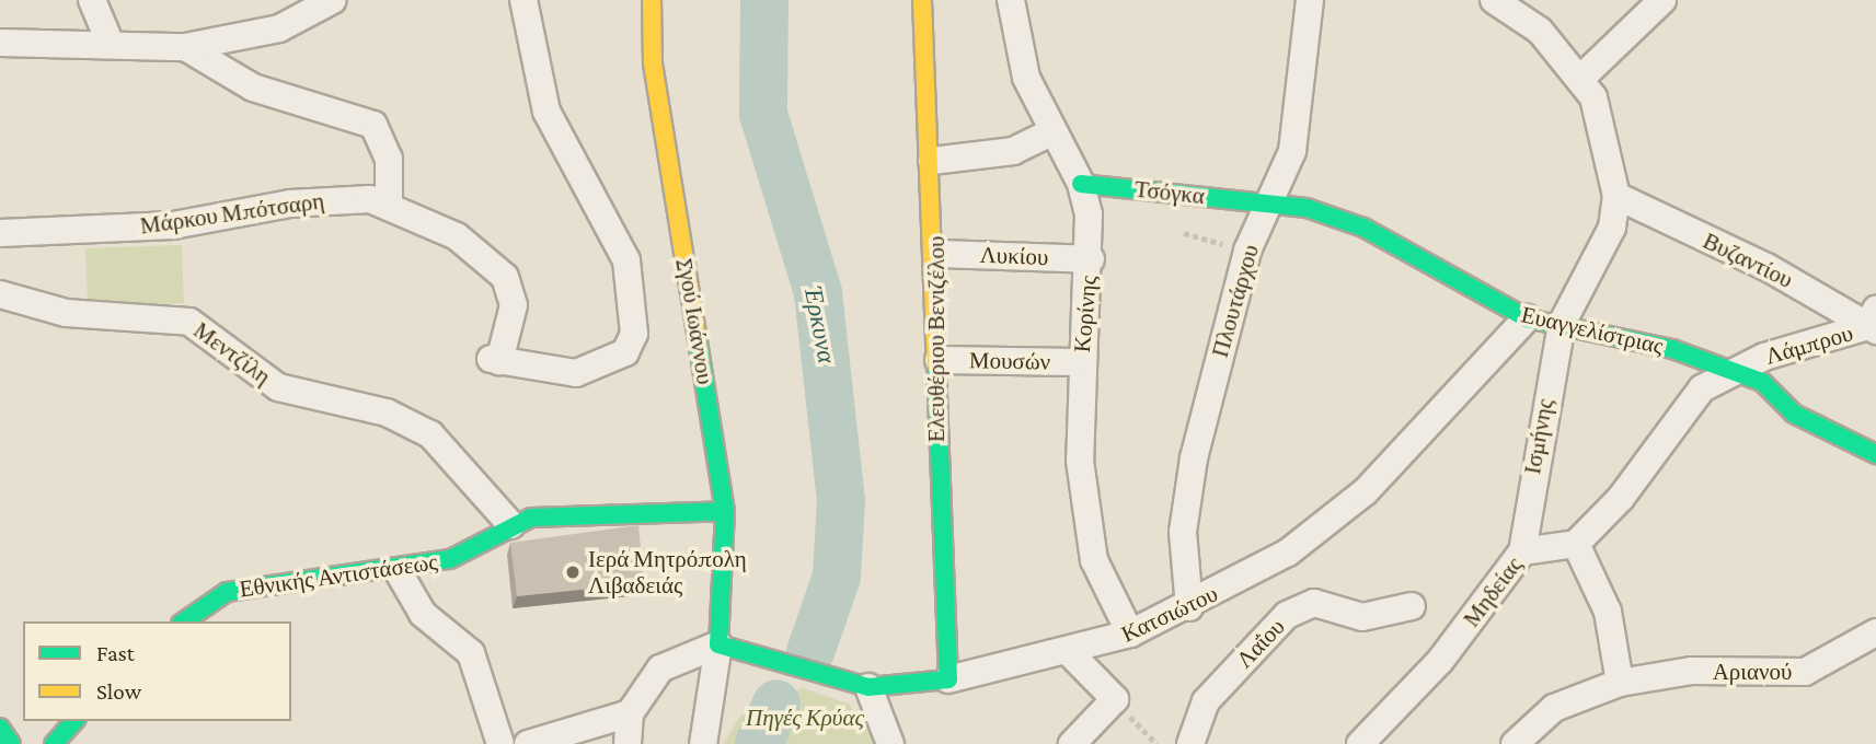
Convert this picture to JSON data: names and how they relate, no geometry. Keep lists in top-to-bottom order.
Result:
{
  "streets": {
    "main road": [
      "Τσόγκα",
      "Σγού Ιωάννου",
      "Ευαγγελίστριας",
      "Ελευθέριου Βενιζέλου",
      "Εθνικής Αντιστάσεως",
      "Κατσιώτου"
    ],
    "street": [
      "Μάρκου Μπότσαρη",
      "Λυκίου",
      "Βυζαντίου",
      "Πλουτάρχου",
      "Κορίνης",
      "Λάμπρου",
      "Μεντζίλη",
      "Μουσών",
      "Ισμήνης",
      "Μηδείας",
      "Λαΐου",
      "Αριανού"
    ]
  },
  "crossings": [
    ["Τσόγκα", "Πλουτάρχου"],
    ["Τσόγκα", "Κορίνης"],
    ["Τσόγκα", "Ευαγγελίστριας"],
    ["Λυκίου", "Κορίνης"],
    ["Λυκίου", "Ελευθέριου Βενιζέλου"],
    ["Βυζαντίου", "Λάμπρου"],
    ["Βυζαντίου", "Ισμήνης"],
    ["Πλουτάρχου", "Ευαγγελίστριας"],
    ["Πλουτάρχου", "Κατσιώτου"],
    ["Κορίνης", "Μουσών"],
    ["Κορίνης", "Κατσιώτου"],
    ["Σγού Ιωάννου", "Εθνικής Αντιστάσεως"],
    ["Σγού Ιωάννου", "Κατσιώτου"],
    ["Ευαγγελίστριας", "Λάμπρου"],
    ["Ευαγγελίστριας", "Ισμήνης"],
    ["Ευαγγελίστριας", "Κατσιώτου"],
    ["Ελευθέριου Βενιζέλου", "Μουσών"],
    ["Ελευθέριου Βενιζέλου", "Κατσιώτου"],
    ["Μεντζίλη", "Εθνικής Αντιστάσεως"],
    ["Ισμήνης", "Μηδείας"]
  ],
  "water": ["Έρκυνα"],
  "parks": ["Πηγές Κρύας"],
  "places": ["Ιερά Μητρόπολη Λιβαδειάς"],
  "legend": ["Fast", "Slow"]
}
